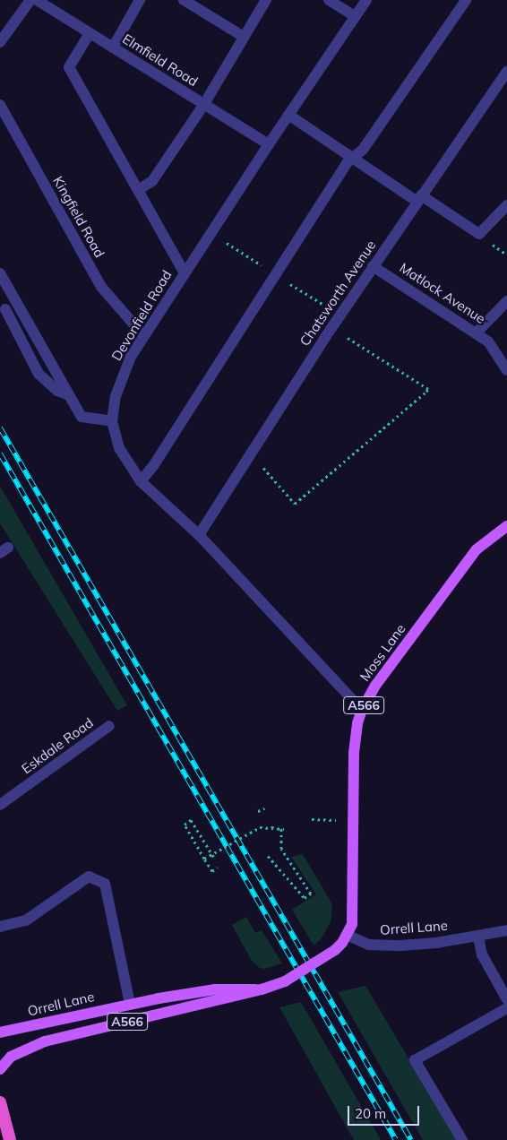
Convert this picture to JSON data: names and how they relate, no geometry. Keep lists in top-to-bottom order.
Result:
{
  "streets": {
    "main road": ["Moss Lane", "A566", "Orrell Lane"],
    "street": [
      "Elmfield Road",
      "Kingfield Road",
      "Chatsworth Avenue",
      "Matlock Avenue",
      "Devonfield Road",
      "Eskdale Road"
    ]
  },
  "crossings": [
    ["Elmfield Road", "Devonfield Road"],
    ["Kingfield Road", "Devonfield Road"],
    ["Chatsworth Avenue", "Matlock Avenue"],
    ["Chatsworth Avenue", "Devonfield Road"],
    ["Devonfield Road", "Moss Lane"],
    ["Moss Lane", "Orrell Lane"]
  ],
  "scale_bar": "20 m"
}
